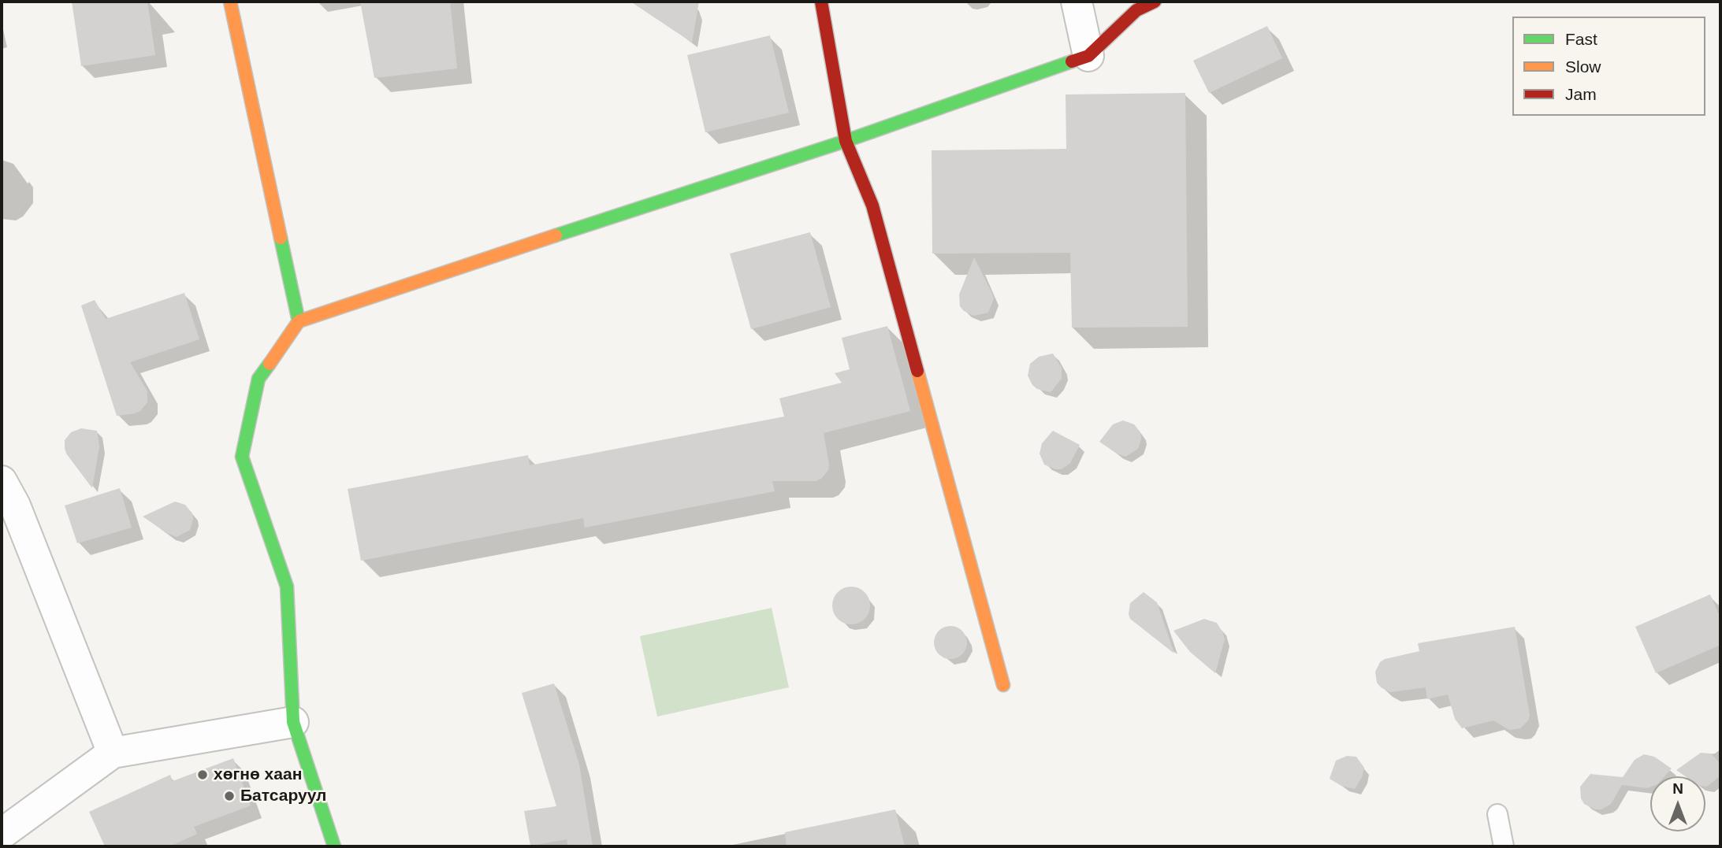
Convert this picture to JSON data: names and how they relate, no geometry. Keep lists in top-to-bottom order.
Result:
{
  "places": ["хөгнө хаан", "Батсаруул"],
  "legend": ["Fast", "Slow", "Jam"],
  "north": "top"
}
